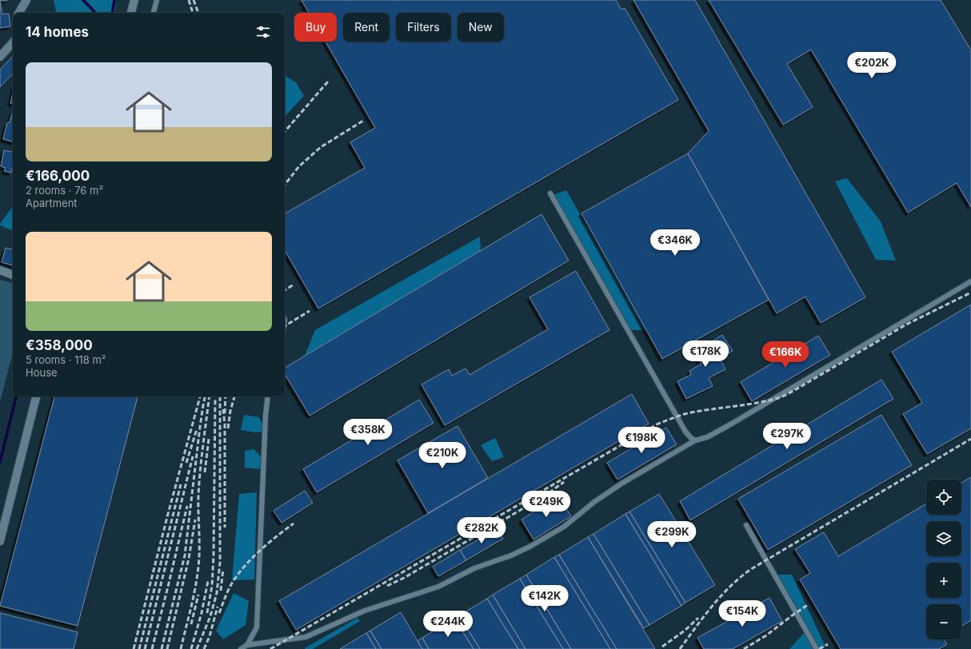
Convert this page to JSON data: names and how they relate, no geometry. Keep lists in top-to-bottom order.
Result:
{
  "page": {
    "chip": [
      "Buy",
      "Rent",
      "Filters",
      "New"
    ],
    "heading": "14 homes",
    "list": [
      {
        "name": "€166,000",
        "note": "2 rooms · 76 m² · Apartment"
      },
      {
        "name": "€358,000",
        "note": "5 rooms · 118 m² · House"
      }
    ],
    "price": [
      "€202K",
      "€346K",
      "€178K",
      "€166K",
      "€358K",
      "€297K",
      "€198K",
      "€210K",
      "€249K",
      "€282K",
      "€299K",
      "€142K",
      "€154K",
      "€244K"
    ],
    "map_buttons": ["+", "−"]
  }
}
